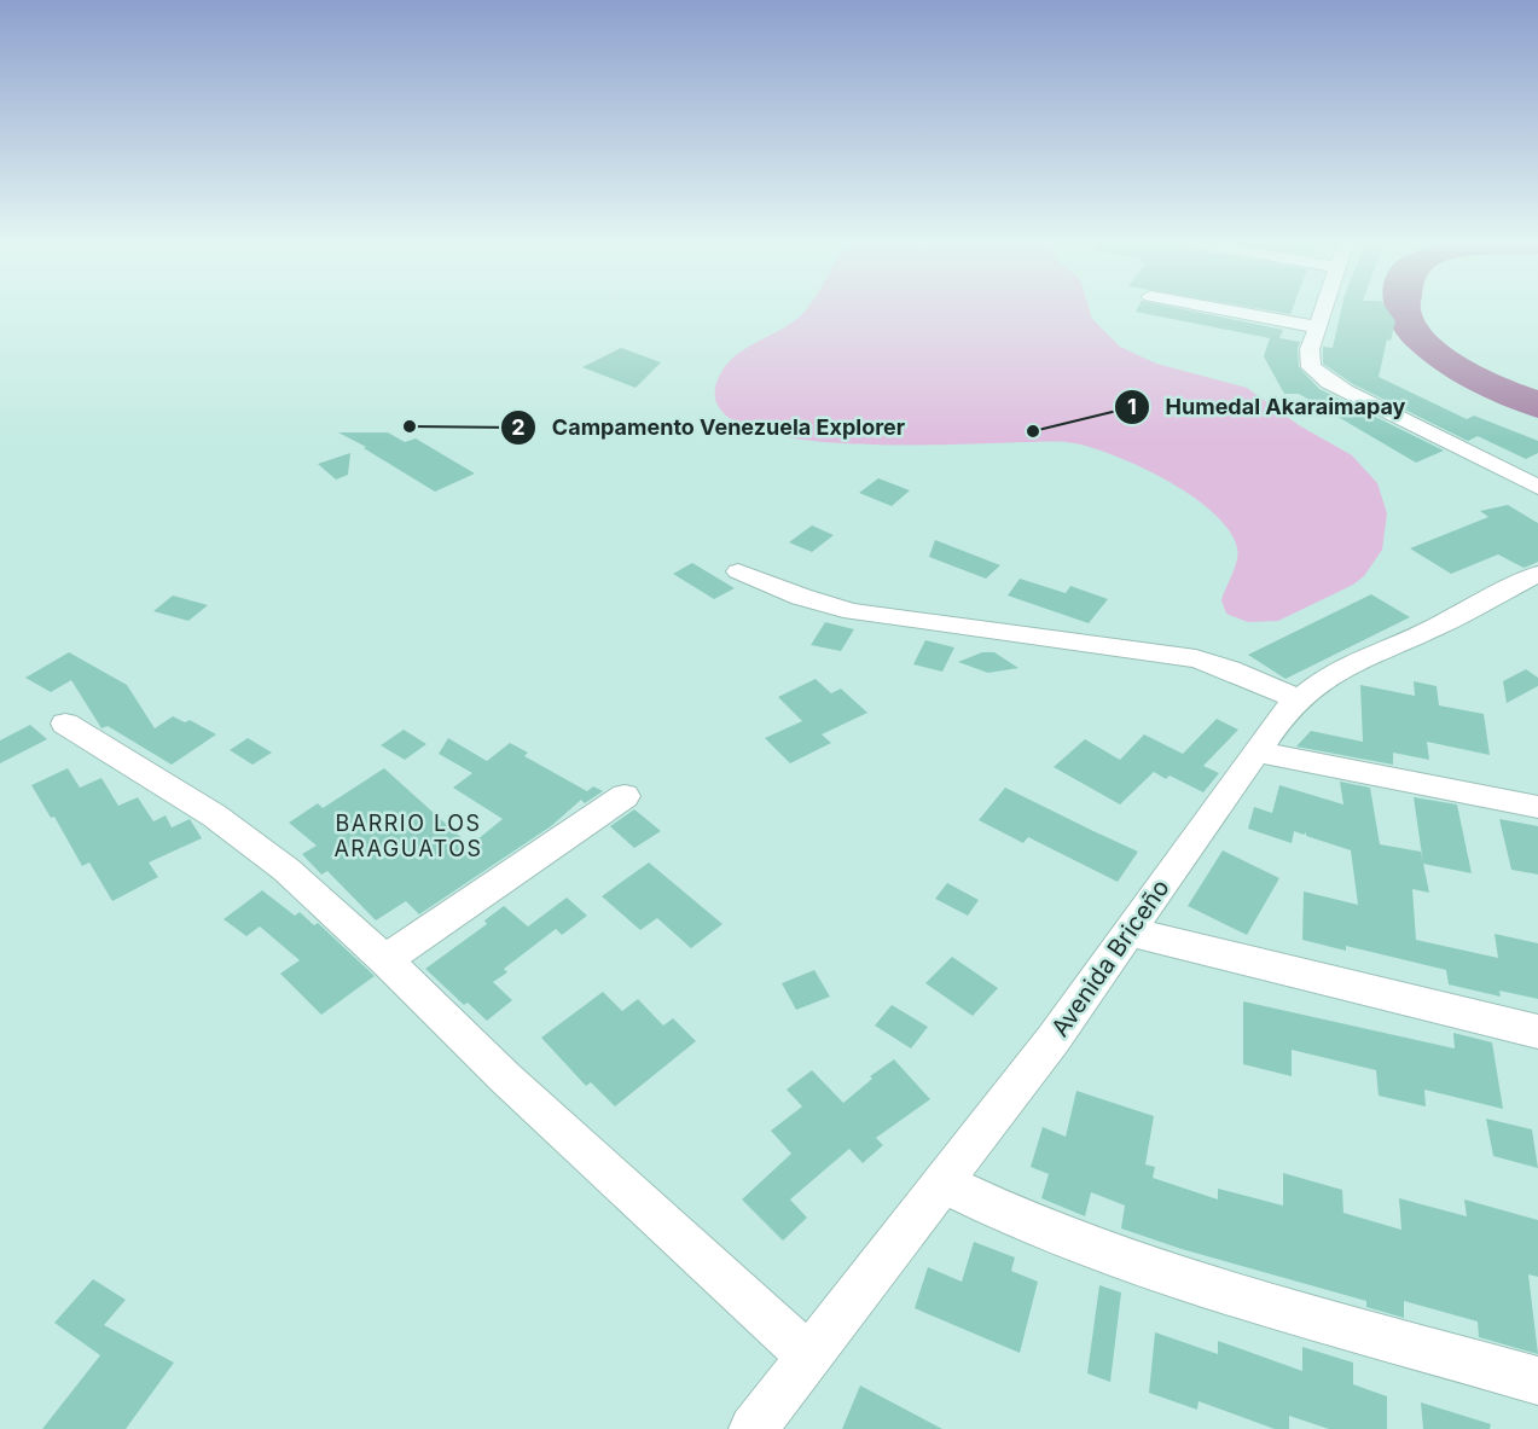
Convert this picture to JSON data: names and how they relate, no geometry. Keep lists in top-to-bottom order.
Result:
{
  "streets": {
    "street": ["Avenida Briceño"]
  },
  "districts": ["BARRIO LOS ARAGUATOS"],
  "places": ["Campamento Venezuela Explorer", "Humedal Akaraimapay"]
}
